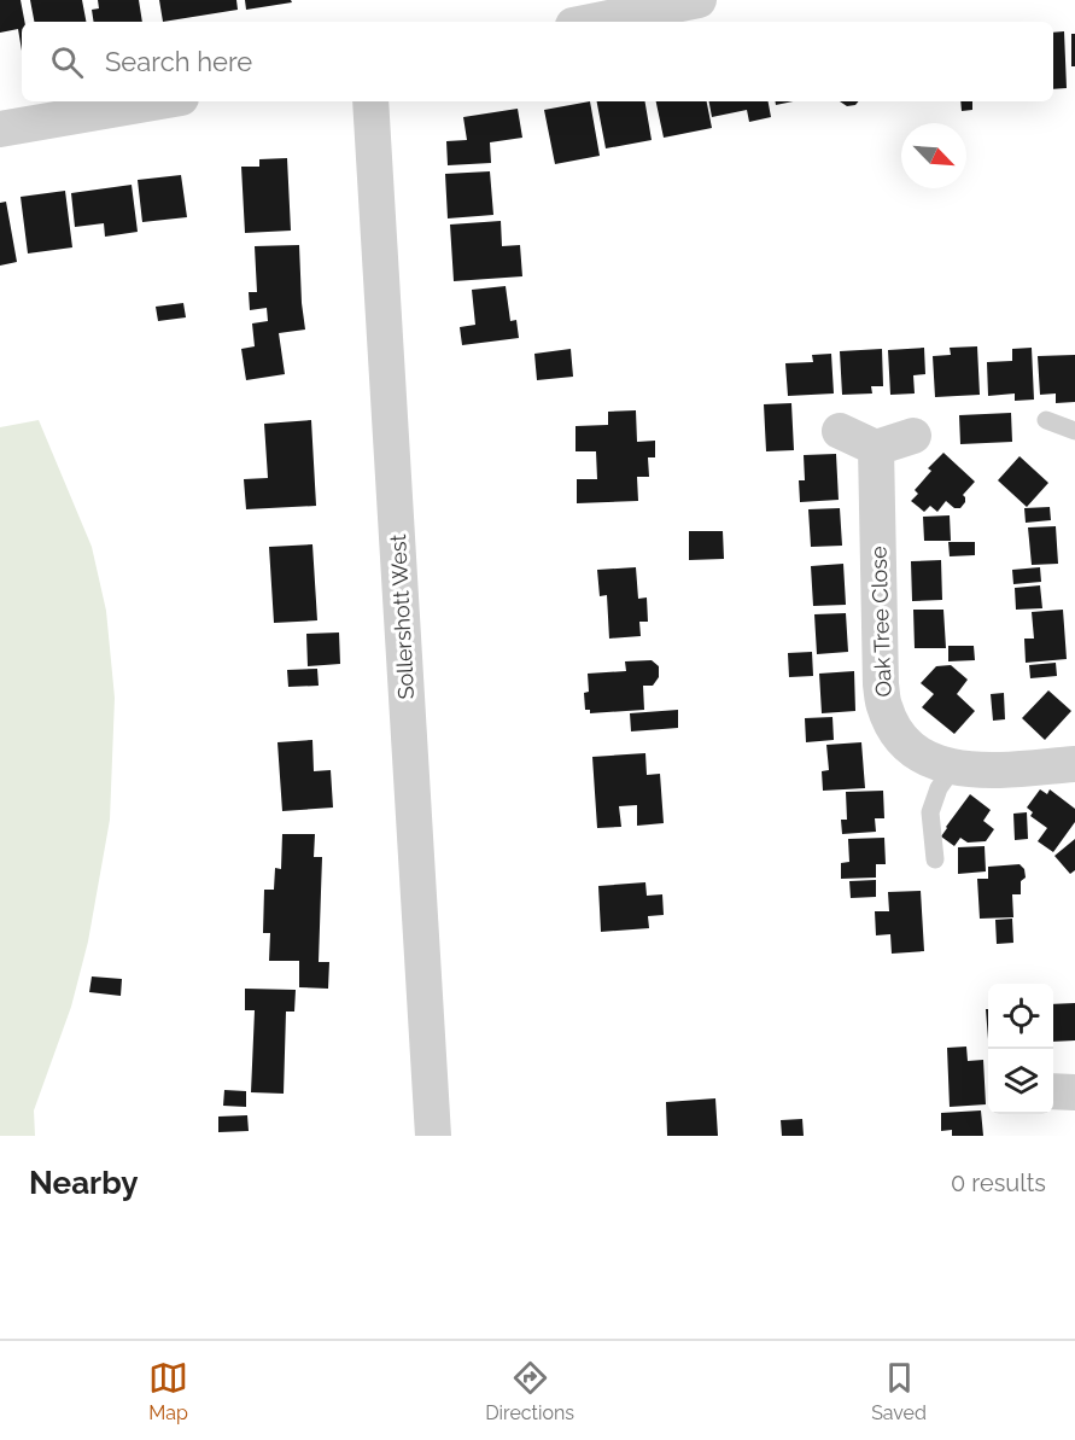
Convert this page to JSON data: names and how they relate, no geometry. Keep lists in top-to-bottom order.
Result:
{
  "streets": {
    "street": ["Sollershott West", "Oak Tree Close"]
  },
  "north": "bottom right",
  "page": {
    "search": "Search here",
    "heading": ["Nearby", "0 results"],
    "nav": ["Map", "Directions", "Saved"]
  }
}
